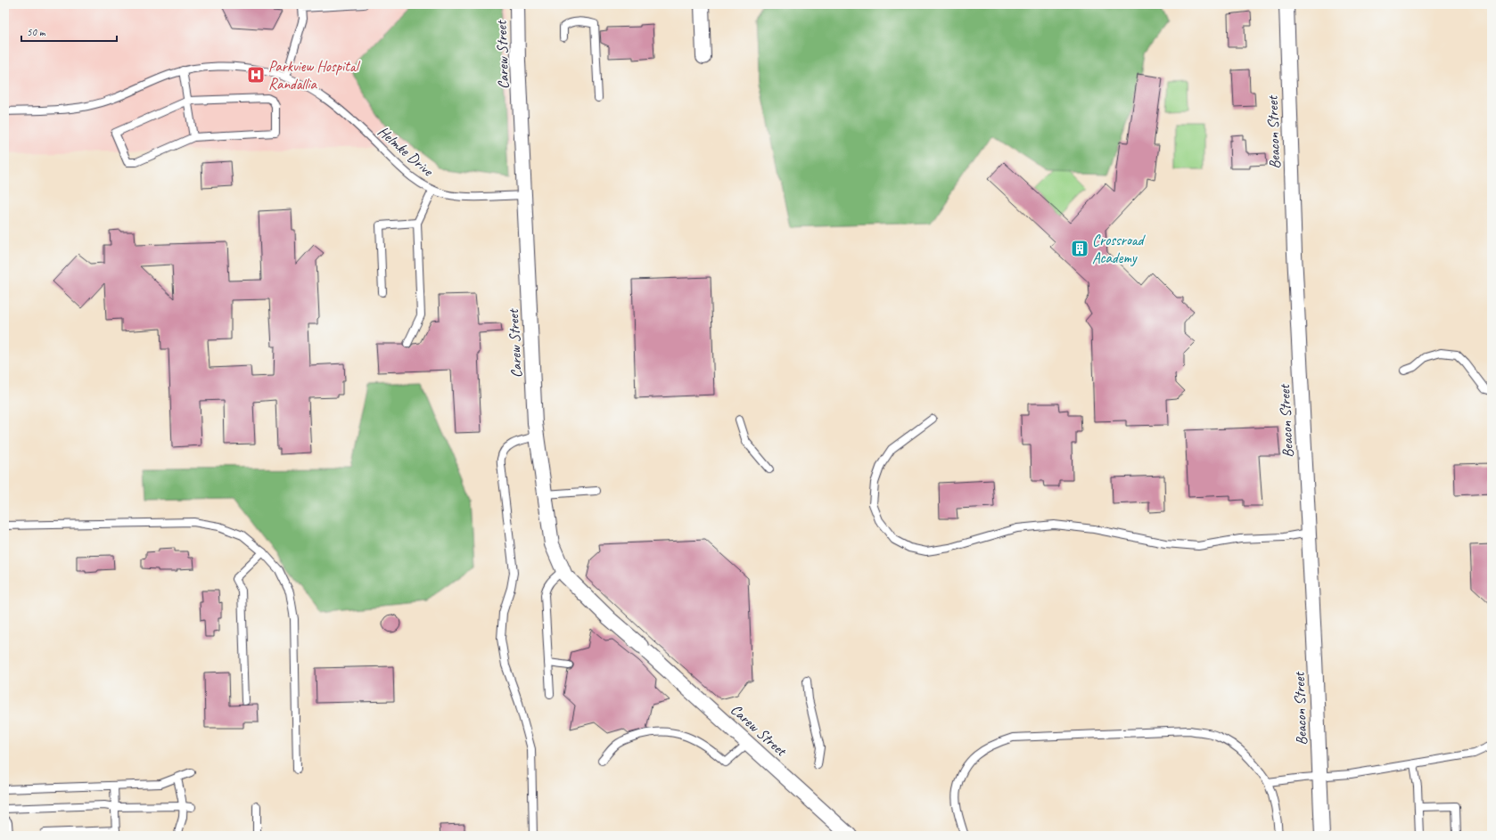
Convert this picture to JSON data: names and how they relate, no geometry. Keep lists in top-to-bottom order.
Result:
{
  "streets": {
    "street": ["Carew Street", "Beacon Street"],
    "lane": ["Helmke Drive"]
  },
  "crossings": [
    ["Carew Street", "Helmke Drive"]
  ],
  "places": {
    "hospital": ["Parkview Hospital Randallia"],
    "building": ["Crossroad Academy"]
  },
  "scale_bar": "50 m"
}
